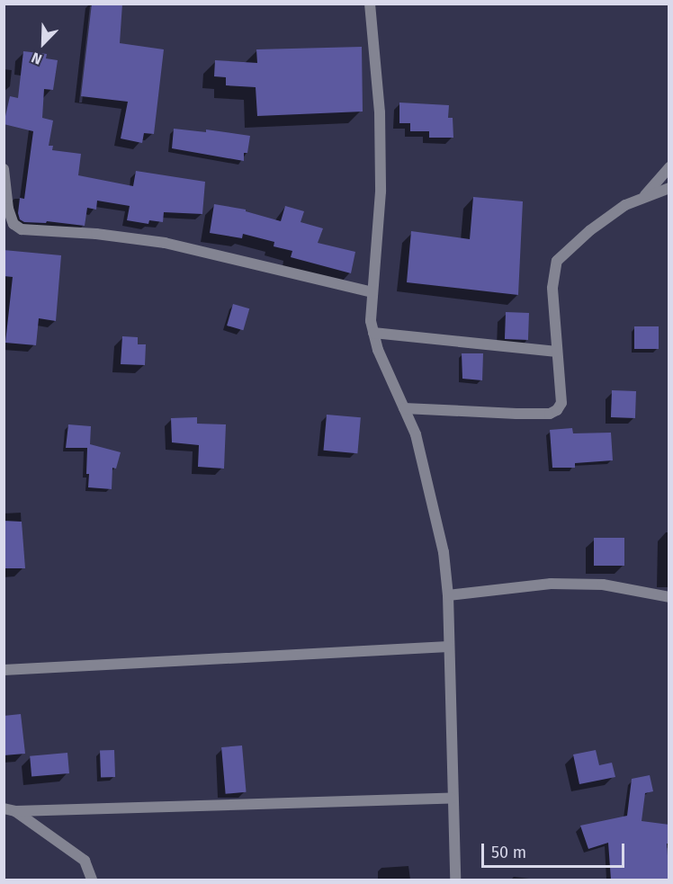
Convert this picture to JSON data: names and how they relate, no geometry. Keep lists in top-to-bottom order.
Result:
{
  "scale_bar": "50 m",
  "north": "bottom left"
}
